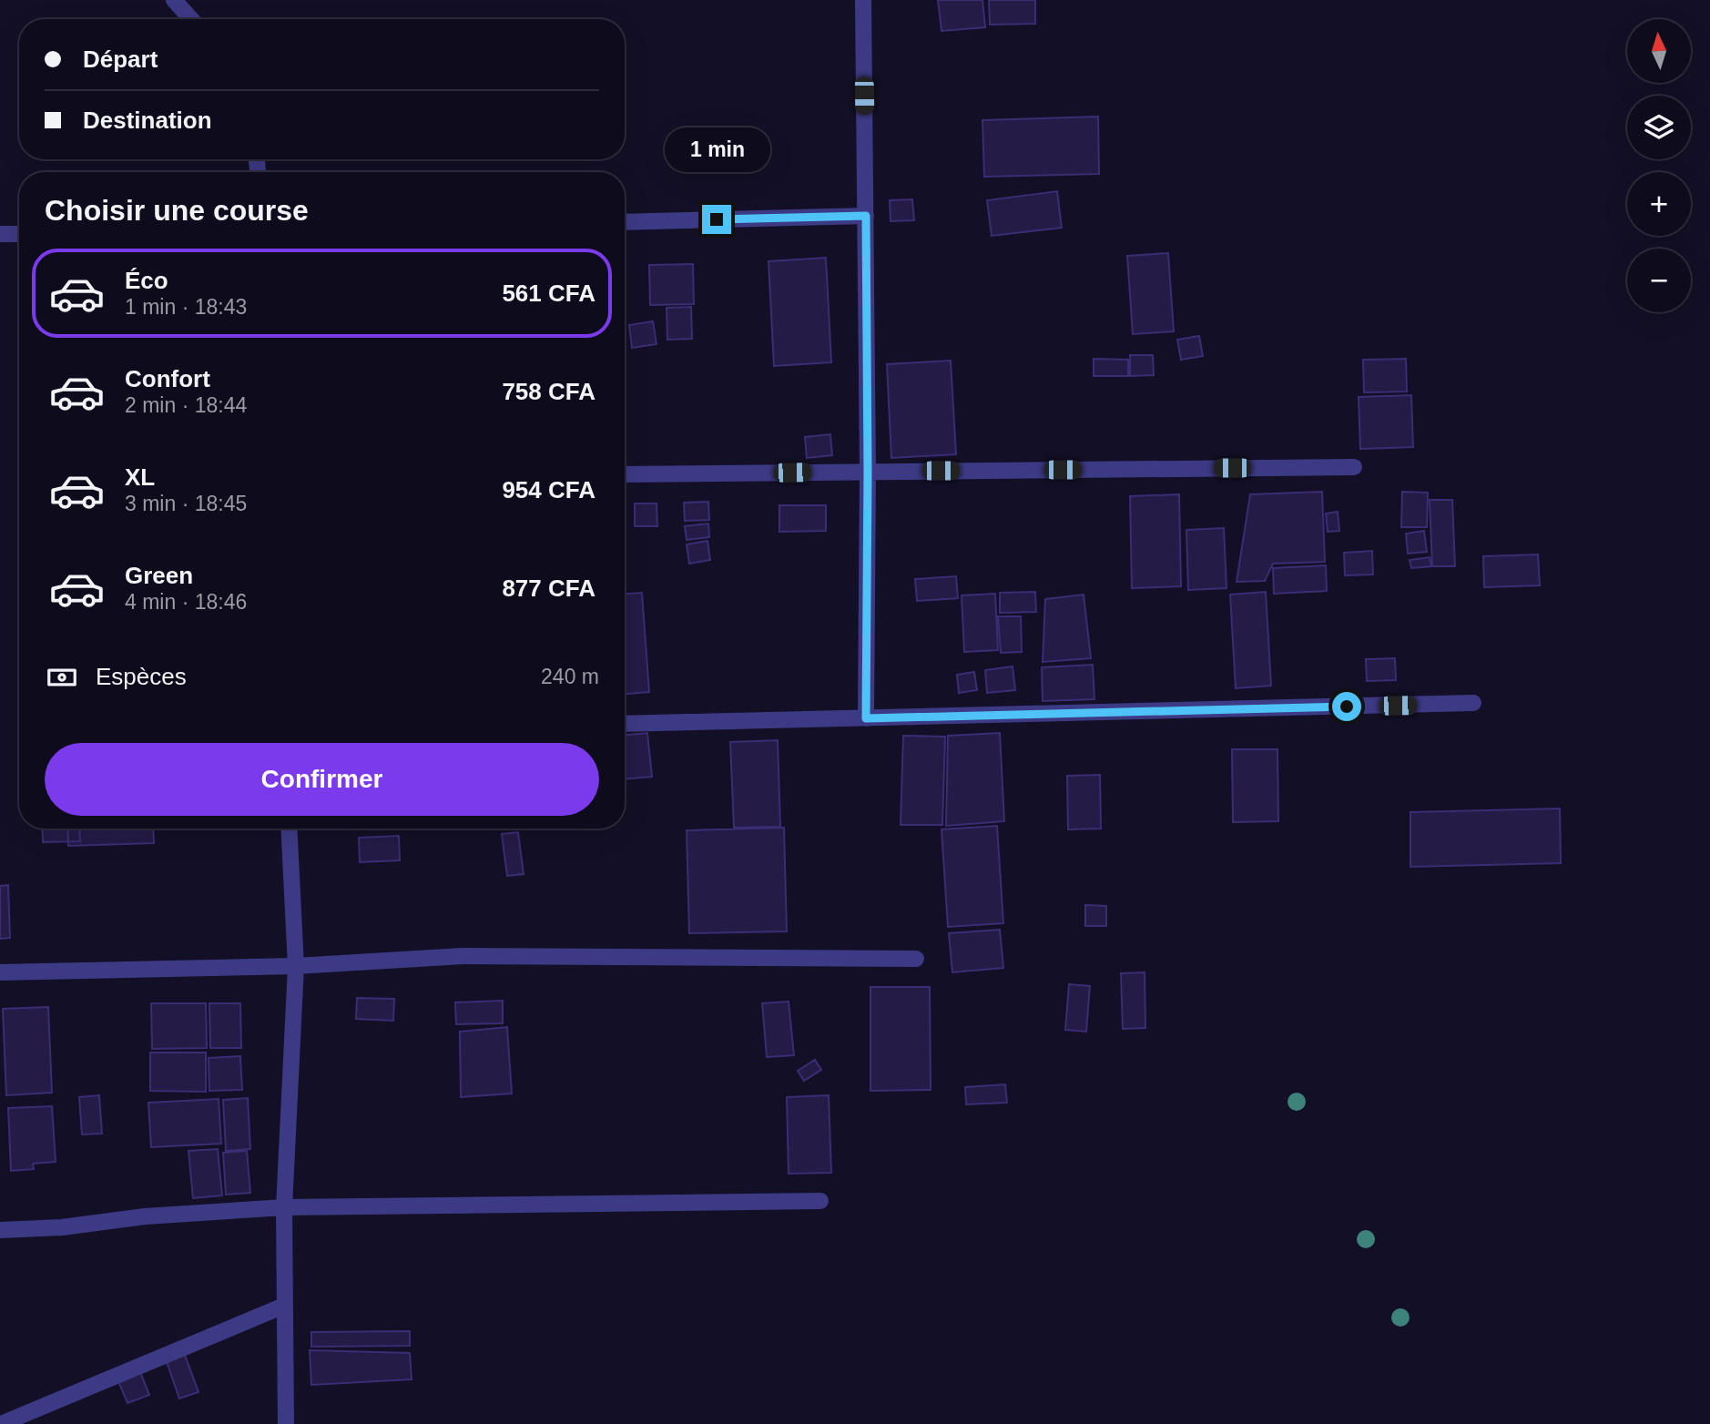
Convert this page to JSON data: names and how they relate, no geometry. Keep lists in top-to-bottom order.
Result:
{
  "north": "top",
  "page": {
    "map_buttons": ["+", "−"],
    "banner": ["Départ", "Destination"],
    "bubble": "1 min",
    "heading": "Choisir une course",
    "list": [
      {
        "name": "Éco",
        "note": "1 min · 18:43",
        "value": "561 CFA"
      },
      {
        "name": "Confort",
        "note": "2 min · 18:44",
        "value": "758 CFA"
      },
      {
        "name": "XL",
        "note": "3 min · 18:45",
        "value": "954 CFA"
      },
      {
        "name": "Green",
        "note": "4 min · 18:46",
        "value": "877 CFA"
      }
    ],
    "pay": ["Espèces", "240 m"],
    "buttons": "Confirmer"
  }
}
